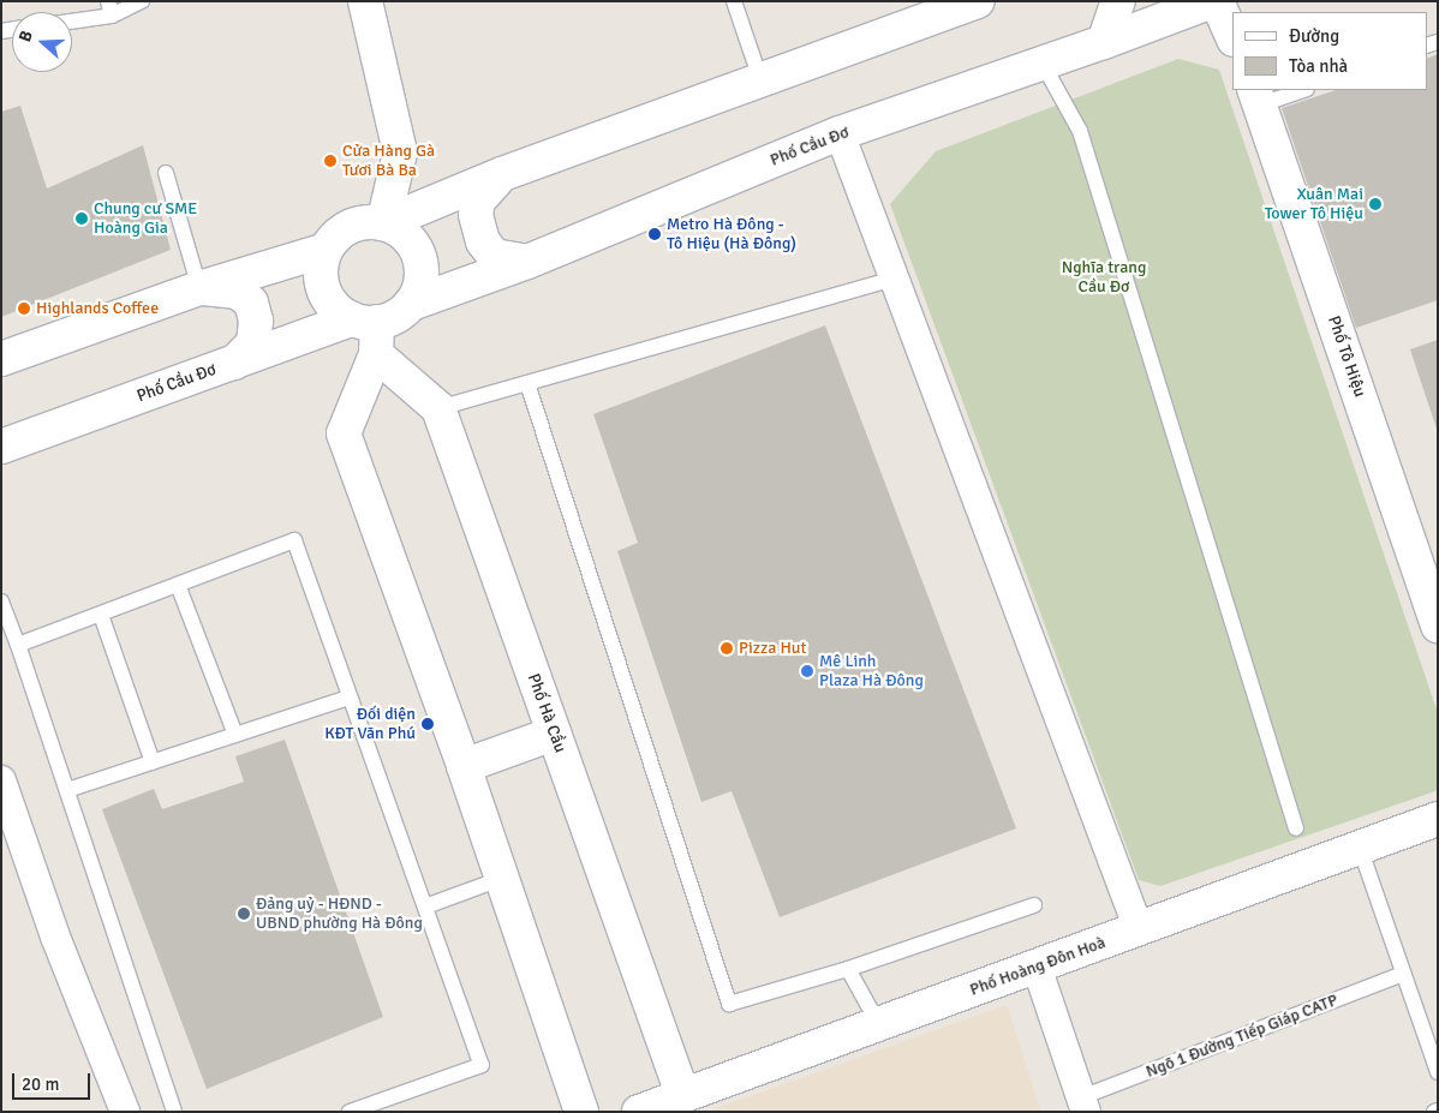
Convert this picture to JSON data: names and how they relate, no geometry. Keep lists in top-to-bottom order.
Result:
{
  "streets": {
    "street": [
      "Phố Cầu Đơ",
      "Phố Tô Hiệu",
      "Phố Hà Cầu",
      "Phố Hoàng Đôn Hoà"
    ],
    "lane": ["Ngõ 1 Đường Tiếp Giáp CATP"]
  },
  "crossings": [
    ["Phố Hà Cầu", "Phố Hoàng Đôn Hoà"]
  ],
  "parks": ["Nghĩa trang Cầu Đơ"],
  "places": [
    "Cửa Hàng Gà Tươi Bà Ba",
    "Xuân Mai Tower Tô Hiệu",
    "Chung cư SME Hoàng Gia",
    "Metro Hà Đông - Tô Hiệu (Hà Đông)",
    "Highlands Coffee",
    "Pizza Hut",
    "Mê Linh Plaza Hà Đông",
    "Đối diện KĐT Văn Phú",
    "Đảng uỷ - HĐND - UBND phường Hà Đông"
  ],
  "legend": ["Đường", "Tòa nhà"],
  "scale_bar": "20 m",
  "north": "left"
}
